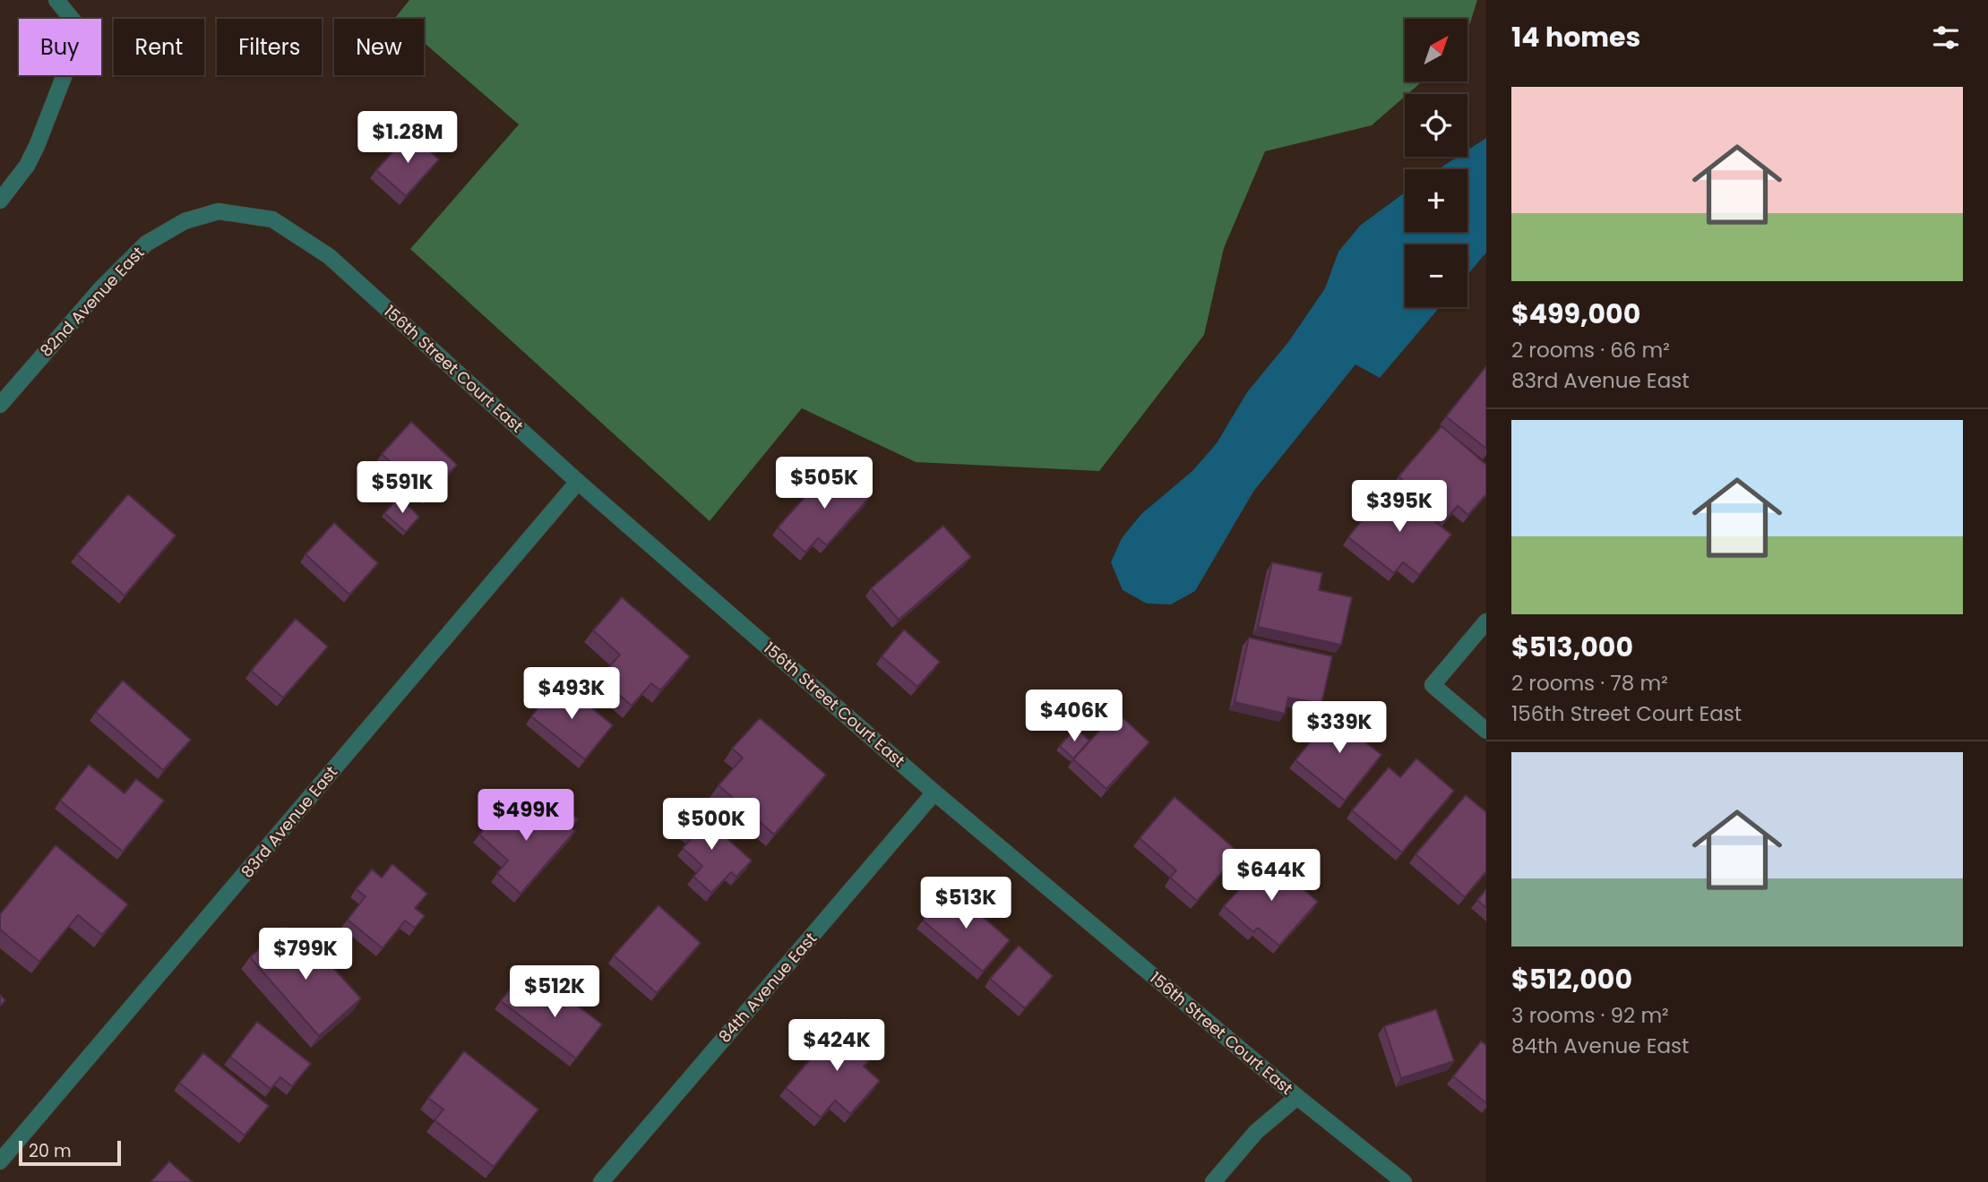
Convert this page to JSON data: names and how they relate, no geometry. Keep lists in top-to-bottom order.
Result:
{
  "streets": {
    "street": [
      "82nd Avenue East",
      "156th Street Court East",
      "83rd Avenue East",
      "84th Avenue East"
    ]
  },
  "crossings": [
    ["82nd Avenue East", "156th Street Court East"],
    ["156th Street Court East", "83rd Avenue East"],
    ["156th Street Court East", "84th Avenue East"]
  ],
  "scale_bar": "20 m",
  "north": "top right",
  "page": {
    "heading": "14 homes",
    "map_buttons": ["+", "−"],
    "chip": [
      "Buy",
      "Rent",
      "Filters",
      "New"
    ],
    "list": [
      {
        "name": "$499,000",
        "note": "2 rooms · 66 m² · 83rd Avenue East"
      },
      {
        "name": "$513,000",
        "note": "2 rooms · 78 m² · 156th Street Court East"
      },
      {
        "name": "$512,000",
        "note": "3 rooms · 92 m² · 84th Avenue East"
      }
    ],
    "price": [
      "$1.28M",
      "$505K",
      "$591K",
      "$395K",
      "$493K",
      "$406K",
      "$339K",
      "$499K",
      "$500K",
      "$644K",
      "$513K",
      "$799K",
      "$512K",
      "$424K"
    ],
    "scale": "20 m"
  }
}
